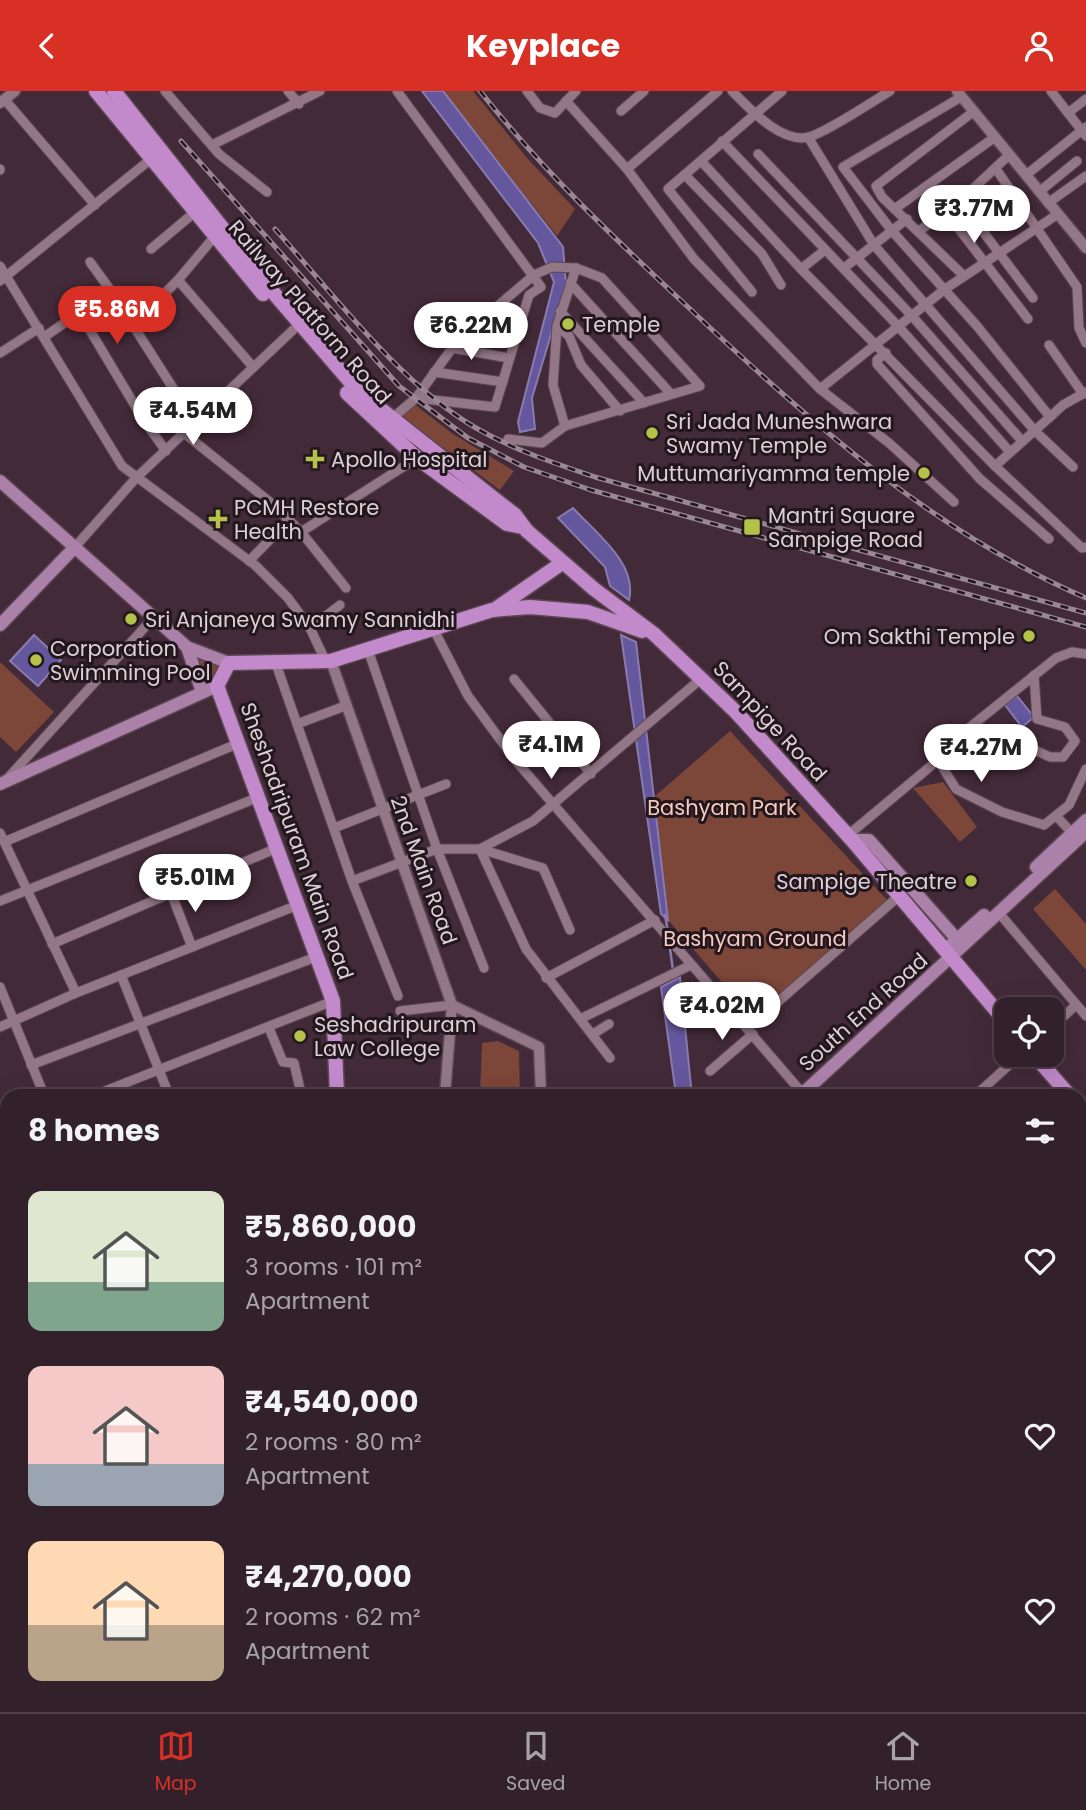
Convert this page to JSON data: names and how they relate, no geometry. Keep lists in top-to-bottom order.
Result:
{
  "streets": {
    "main road": [
      "Railway Platform Road",
      "Sampige Road",
      "Sheshadripuram Main Road",
      "South End Road"
    ],
    "street": ["2nd Main Road"]
  },
  "crossings": [
    ["Railway Platform Road", "Sampige Road"],
    ["Sampige Road", "South End Road"]
  ],
  "parks": ["Bashyam Park", "Bashyam Ground"],
  "places": {
    "other": [
      "Temple",
      "Sri Jada Muneshwara Swamy Temple",
      "Muttumariyamma temple",
      "Sri Anjaneya Swamy Sannidhi",
      "Om Sakthi Temple",
      "Corporation Swimming Pool",
      "Sampige Theatre",
      "Seshadripuram Law College"
    ],
    "health": ["Apollo Hospital", "PCMH Restore Health"],
    "transit": ["Mantri Square Sampige Road"]
  },
  "page": {
    "header": "Keyplace",
    "price": [
      "₹3.77M",
      "₹5.86M",
      "₹6.22M",
      "₹4.54M",
      "₹4.1M",
      "₹4.27M",
      "₹5.01M",
      "₹4.02M"
    ],
    "heading": "8 homes",
    "list": [
      {
        "name": "₹5,860,000",
        "note": "3 rooms · 101 m² · Apartment"
      },
      {
        "name": "₹4,540,000",
        "note": "2 rooms · 80 m² · Apartment"
      },
      {
        "name": "₹4,270,000",
        "note": "2 rooms · 62 m² · Apartment"
      }
    ],
    "tabs": ["Map", "Saved", "Home"]
  }
}
